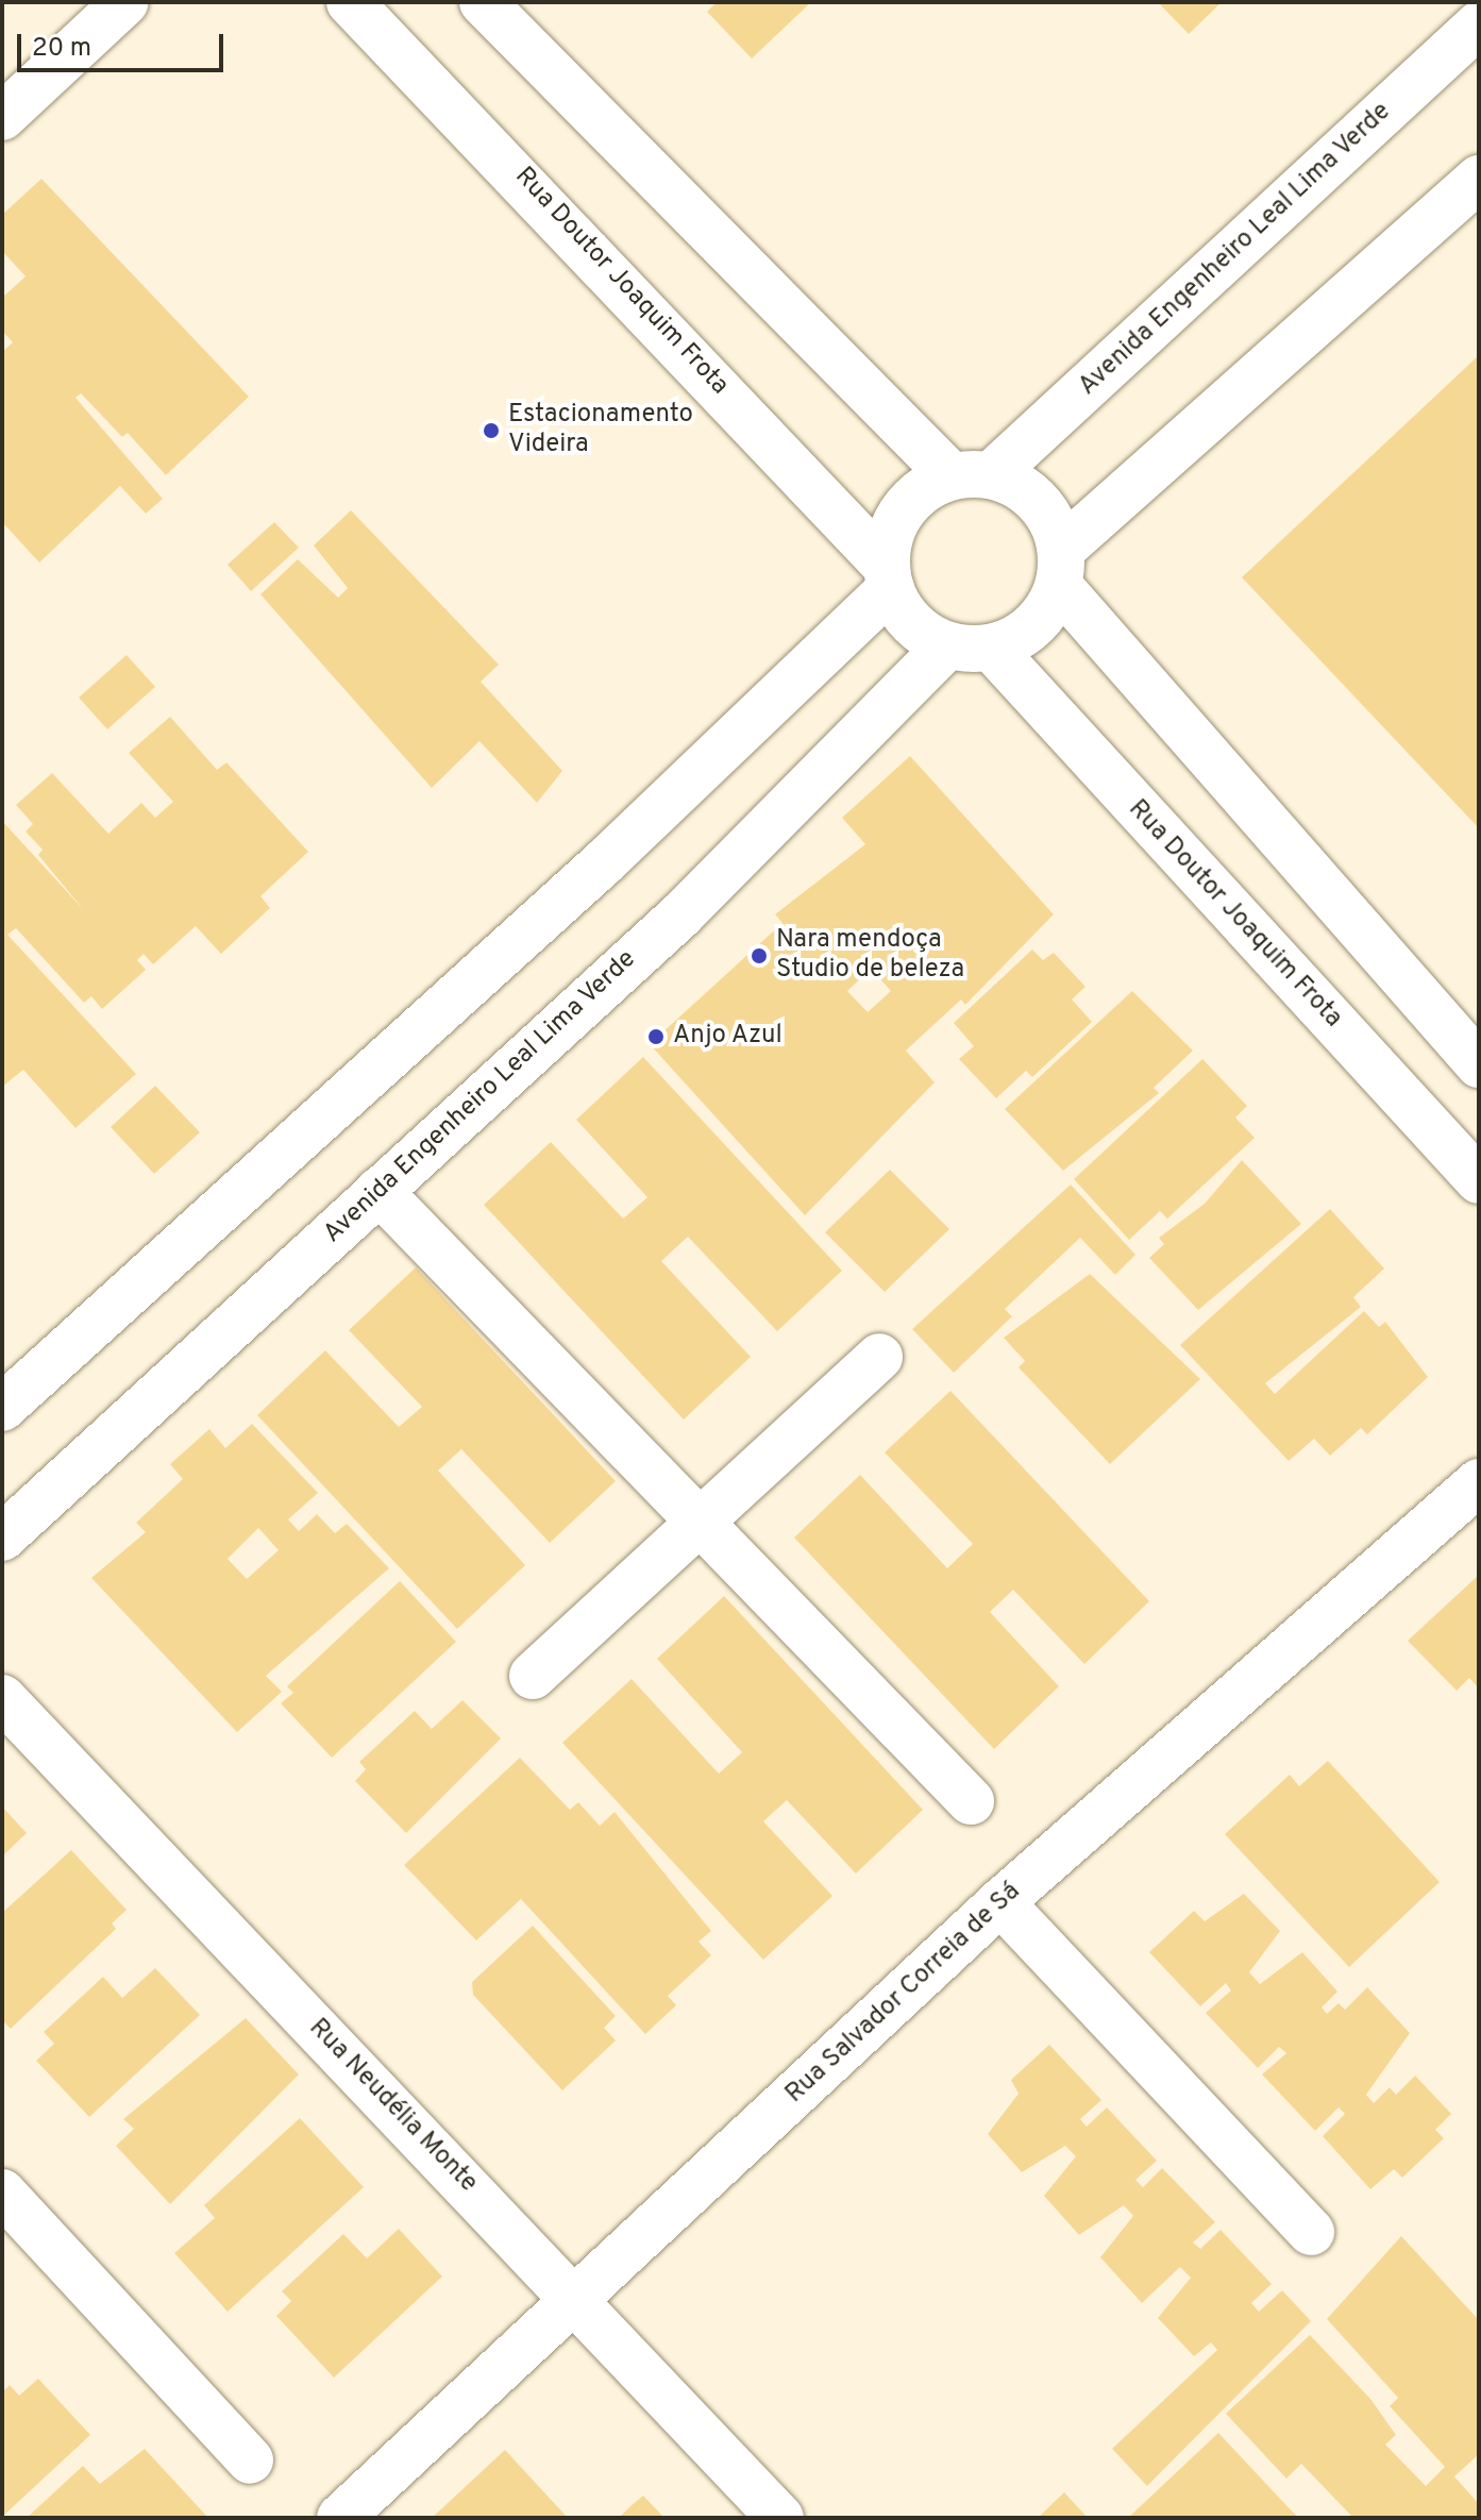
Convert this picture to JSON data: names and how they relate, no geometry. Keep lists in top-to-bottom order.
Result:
{
  "streets": {
    "street": [
      "Avenida Engenheiro Leal Lima Verde",
      "Rua Doutor Joaquim Frota",
      "Rua Salvador Correia de Sá",
      "Rua Neudélia Monte"
    ]
  },
  "crossings": [
    ["Avenida Engenheiro Leal Lima Verde", "Rua Doutor Joaquim Frota"],
    ["Rua Salvador Correia de Sá", "Rua Neudélia Monte"]
  ],
  "places": ["Estacionamento Videira", "Nara mendoça Studio de beleza", "Anjo Azul"],
  "scale_bar": "20 m"
}
